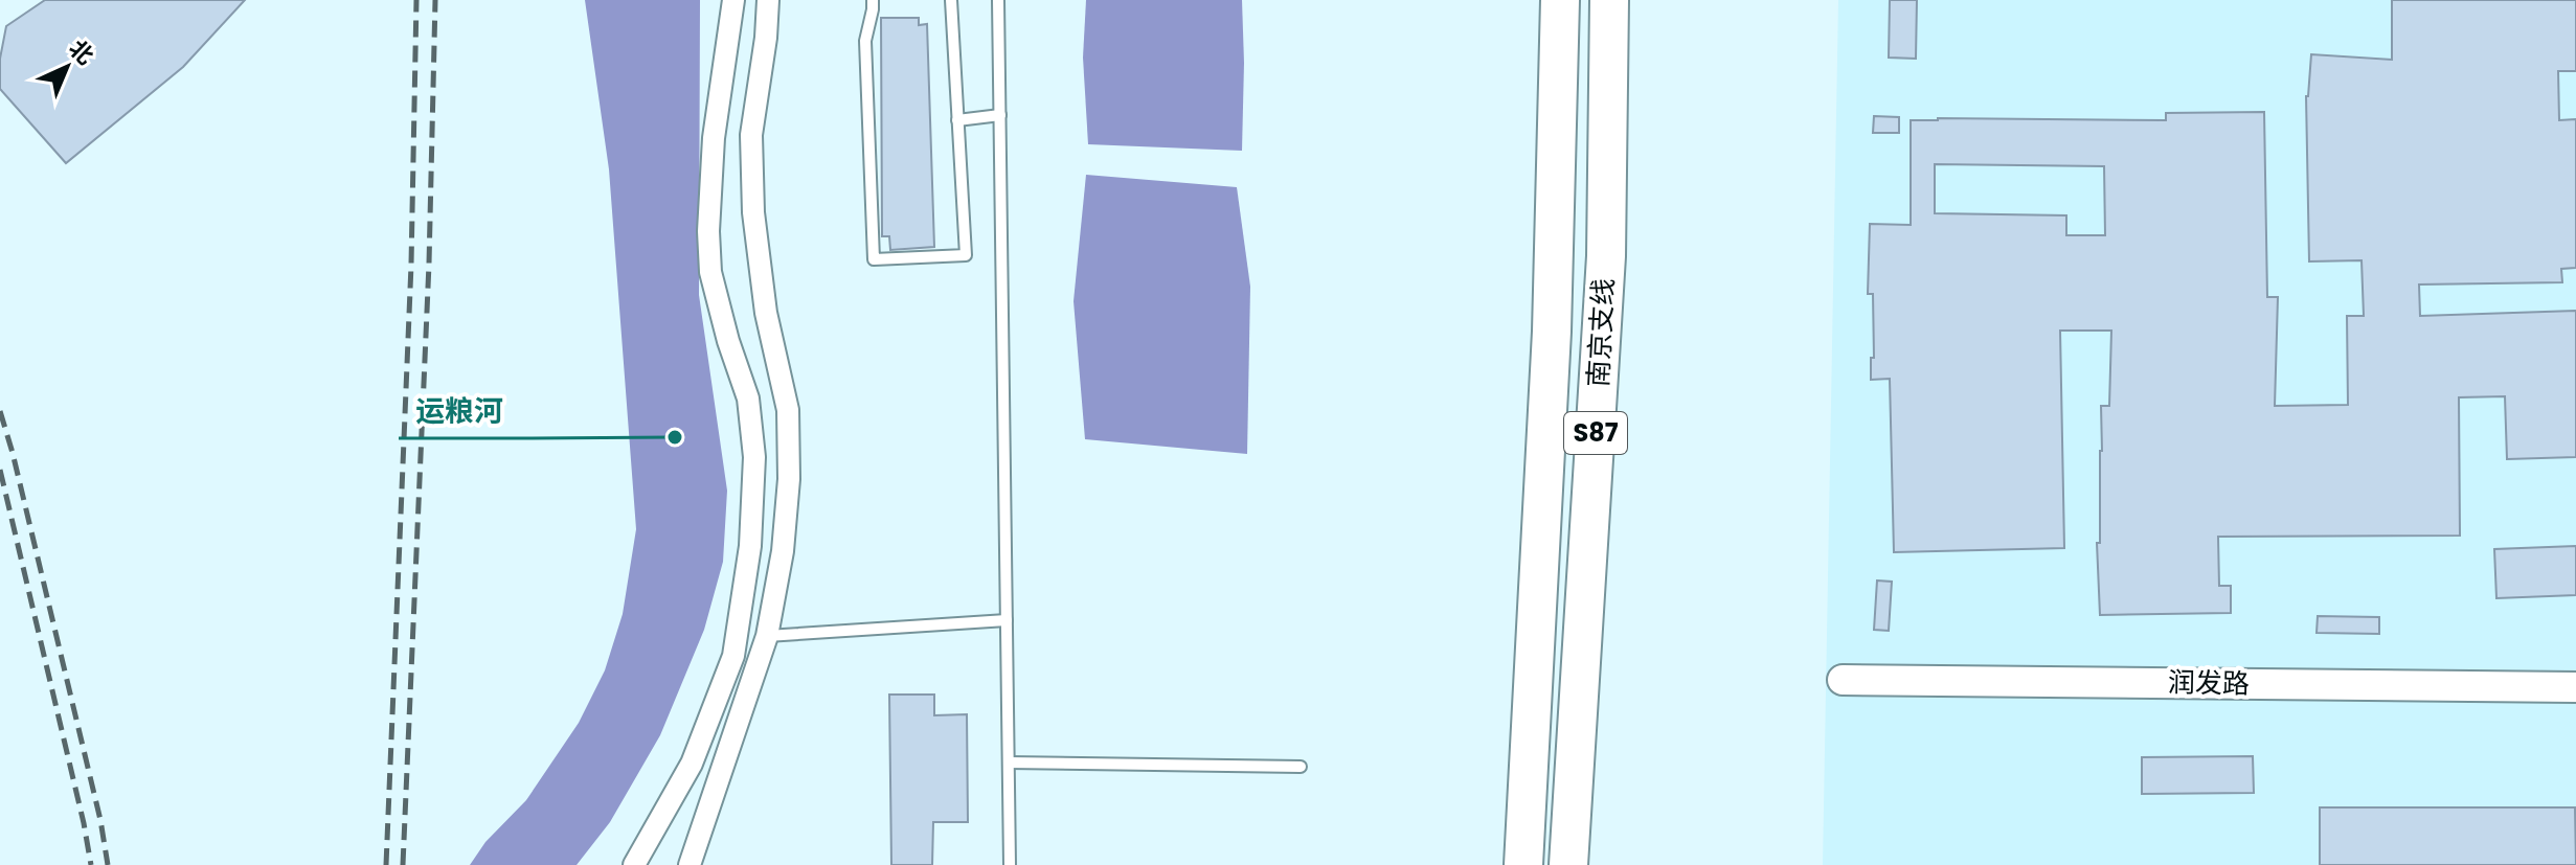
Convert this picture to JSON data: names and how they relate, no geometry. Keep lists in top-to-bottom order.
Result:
{
  "streets": {
    "highway": ["南京支线", "S87"],
    "street": ["润发路"]
  },
  "places": ["运粮河"],
  "north": "top right"
}
